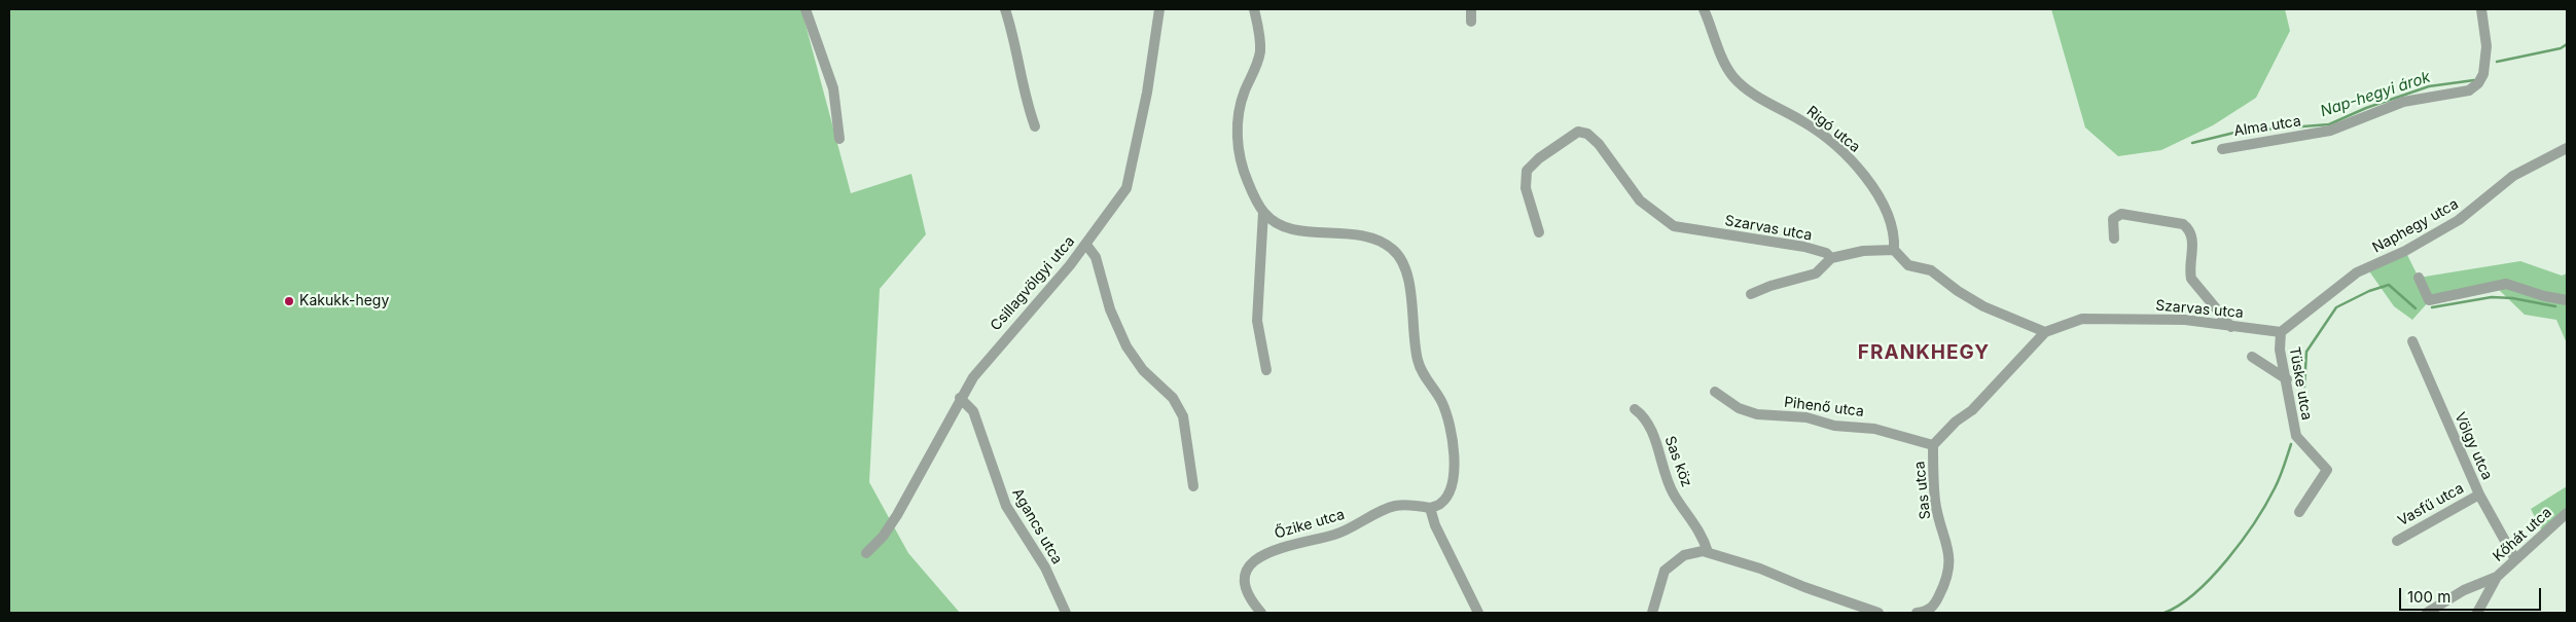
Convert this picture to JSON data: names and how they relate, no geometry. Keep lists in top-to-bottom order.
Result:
{
  "streets": {
    "street": [
      "Alma utca",
      "Rigó utca",
      "Naphegy utca",
      "Szarvas utca",
      "Csillagvölgyi utca",
      "Tüske utca",
      "Pihenő utca",
      "Völgy utca",
      "Sas köz",
      "Sas utca",
      "Vasfű utca",
      "Őzike utca",
      "Agancs utca",
      "Kőhát utca"
    ]
  },
  "crossings": [
    ["Naphegy utca", "Szarvas utca"],
    ["Naphegy utca", "Tüske utca"],
    ["Szarvas utca", "Tüske utca"],
    ["Szarvas utca", "Sas utca"],
    ["Csillagvölgyi utca", "Agancs utca"],
    ["Pihenő utca", "Sas utca"],
    ["Völgy utca", "Vasfű utca"],
    ["Völgy utca", "Kőhát utca"]
  ],
  "districts": ["FRANKHEGY"],
  "water": ["Nap-hegyi árok"],
  "places": ["Kakukk-hegy"],
  "scale_bar": "100 m"
}
